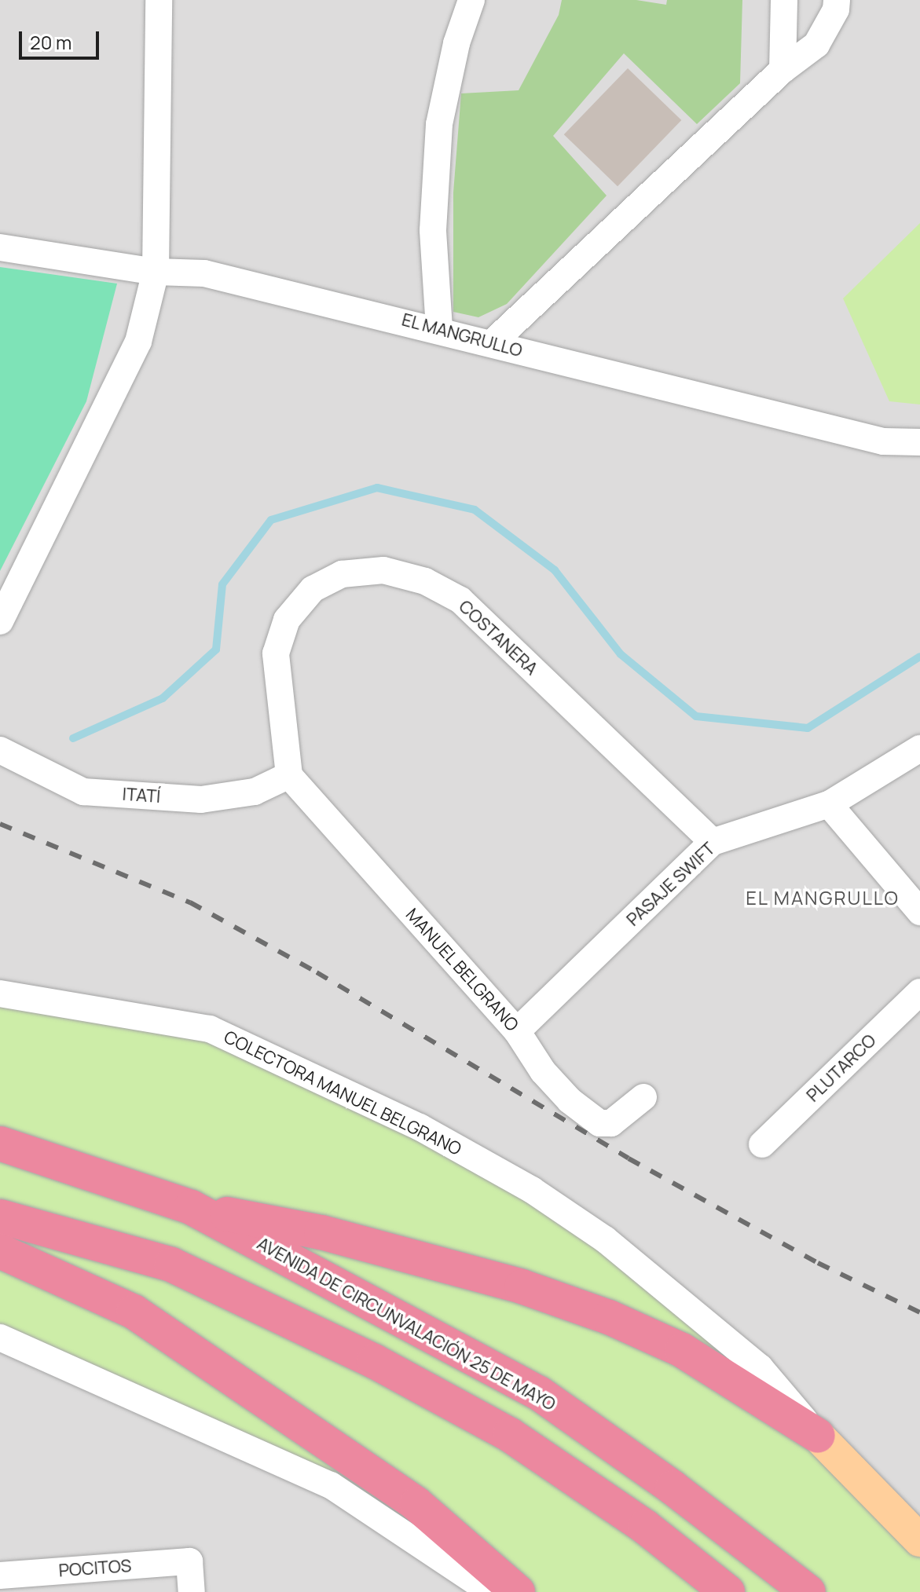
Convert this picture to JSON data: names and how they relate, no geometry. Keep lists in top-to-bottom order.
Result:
{
  "streets": {
    "highway": ["AVENIDA DE CIRCUNVALACIÓN 25 DE MAYO"],
    "main road": ["COLECTORA MANUEL BELGRANO"],
    "street": [
      "EL MANGRULLO",
      "COSTANERA",
      "ITATÍ",
      "PASAJE SWIFT",
      "MANUEL BELGRANO",
      "PLUTARCO",
      "POCITOS"
    ]
  },
  "crossings": [
    ["COSTANERA", "ITATÍ"],
    ["COSTANERA", "PASAJE SWIFT"],
    ["COSTANERA", "MANUEL BELGRANO"],
    ["ITATÍ", "MANUEL BELGRANO"],
    ["PASAJE SWIFT", "MANUEL BELGRANO"]
  ],
  "districts": ["EL MANGRULLO"],
  "scale_bar": "20 m"
}
